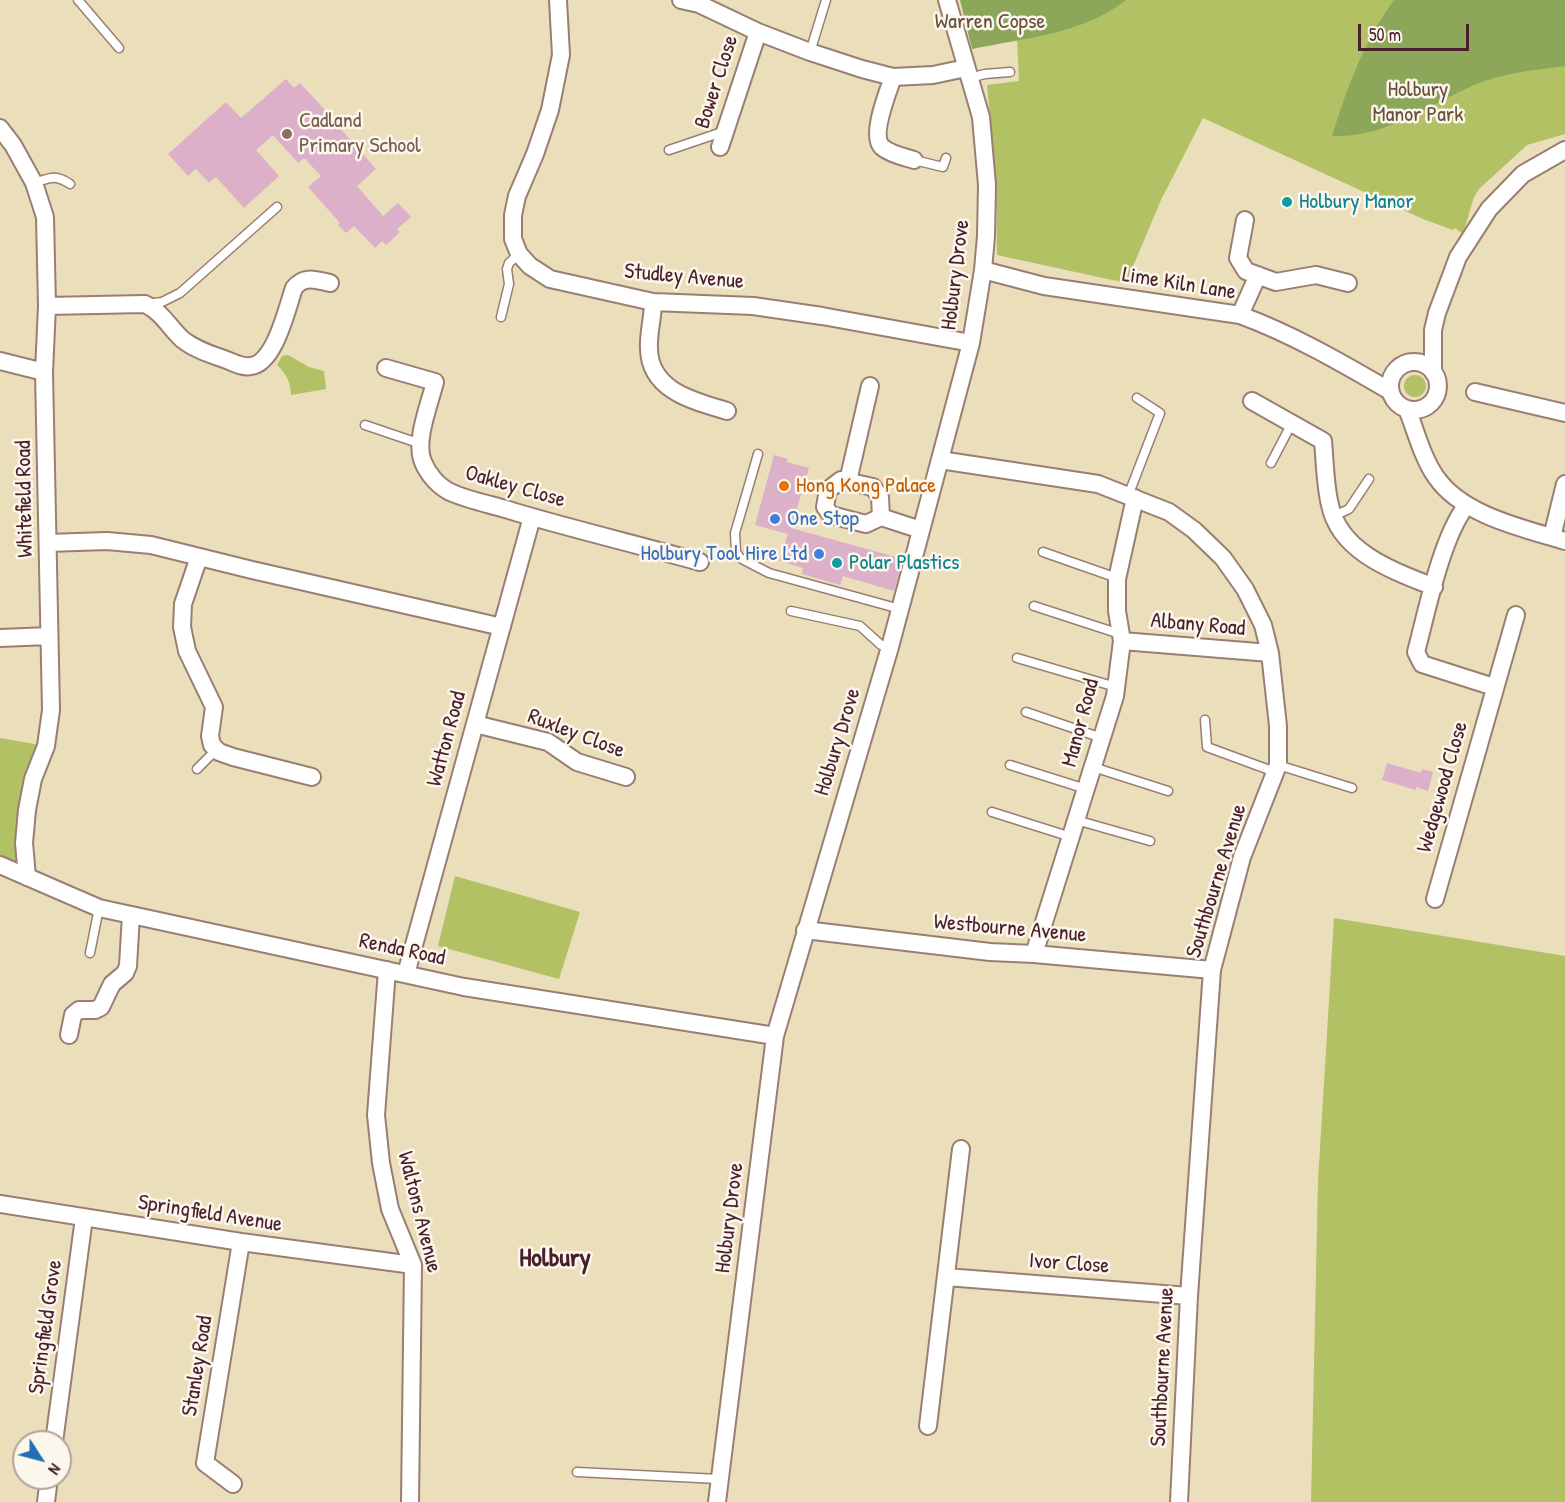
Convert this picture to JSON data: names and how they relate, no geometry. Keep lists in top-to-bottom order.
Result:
{
  "streets": {
    "street": [
      "Bower Close",
      "Holbury Drove",
      "Studley Avenue",
      "Lime Kiln Lane",
      "Oakley Close",
      "Whitefield Road",
      "Albany Road",
      "Manor Road",
      "Ruxley Close",
      "Watton Road",
      "Wedgewood Close",
      "Southbourne Avenue",
      "Westbourne Avenue",
      "Renda Road",
      "Waltons Avenue",
      "Springfield Avenue",
      "Ivor Close",
      "Springfield Grove",
      "Stanley Road"
    ]
  },
  "crossings": [
    ["Holbury Drove", "Studley Avenue"],
    ["Holbury Drove", "Lime Kiln Lane"],
    ["Holbury Drove", "Southbourne Avenue"],
    ["Holbury Drove", "Westbourne Avenue"],
    ["Holbury Drove", "Renda Road"],
    ["Oakley Close", "Watton Road"],
    ["Whitefield Road", "Renda Road"],
    ["Albany Road", "Manor Road"],
    ["Albany Road", "Southbourne Avenue"],
    ["Manor Road", "Southbourne Avenue"],
    ["Manor Road", "Westbourne Avenue"],
    ["Ruxley Close", "Watton Road"],
    ["Watton Road", "Renda Road"],
    ["Southbourne Avenue", "Westbourne Avenue"],
    ["Southbourne Avenue", "Ivor Close"],
    ["Renda Road", "Waltons Avenue"],
    ["Waltons Avenue", "Springfield Avenue"],
    ["Springfield Avenue", "Springfield Grove"],
    ["Springfield Avenue", "Stanley Road"]
  ],
  "districts": ["Holbury"],
  "parks": ["Warren Copse", "Holbury Manor Park"],
  "places": [
    "Cadland Primary School",
    "Holbury Manor",
    "Hong Kong Palace",
    "One Stop",
    "Holbury Tool Hire Ltd",
    "Polar Plastics"
  ],
  "scale_bar": "50 m",
  "north": "bottom right"
}
